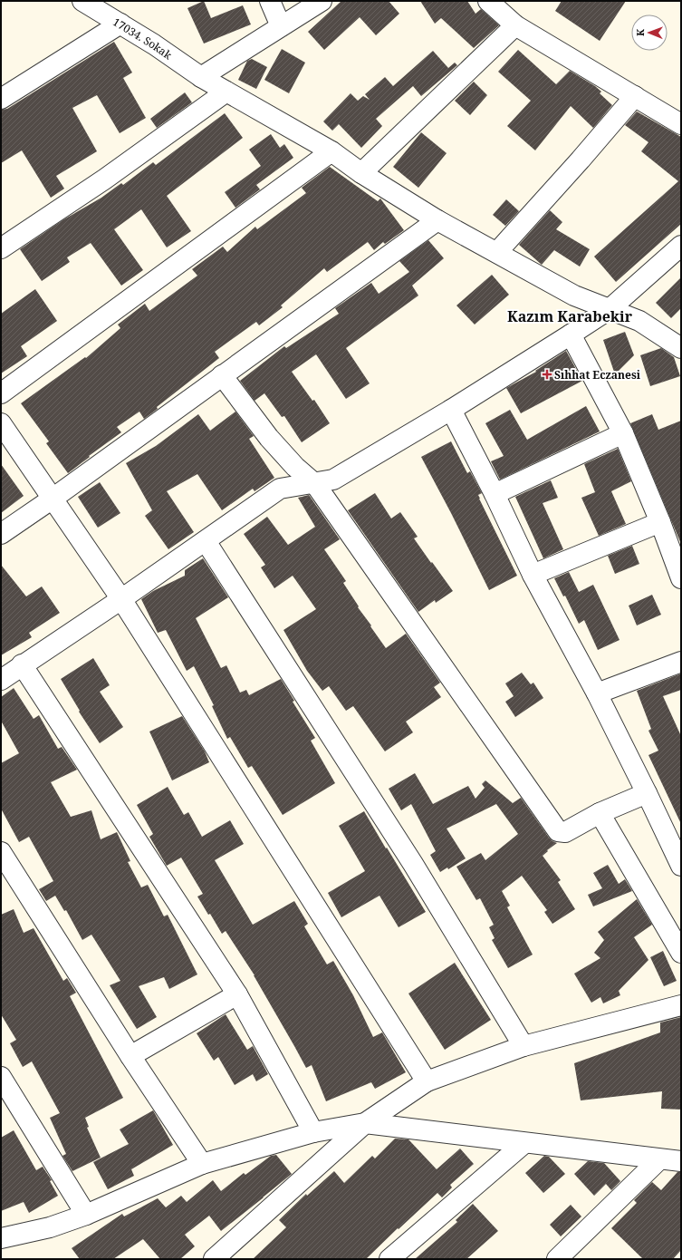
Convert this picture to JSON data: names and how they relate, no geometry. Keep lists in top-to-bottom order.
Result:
{
  "streets": {
    "street": ["17034. Sokak"]
  },
  "districts": ["Kazım Karabekir"],
  "places": {
    "health": ["Sıhhat Eczanesi"]
  },
  "north": "left"
}
